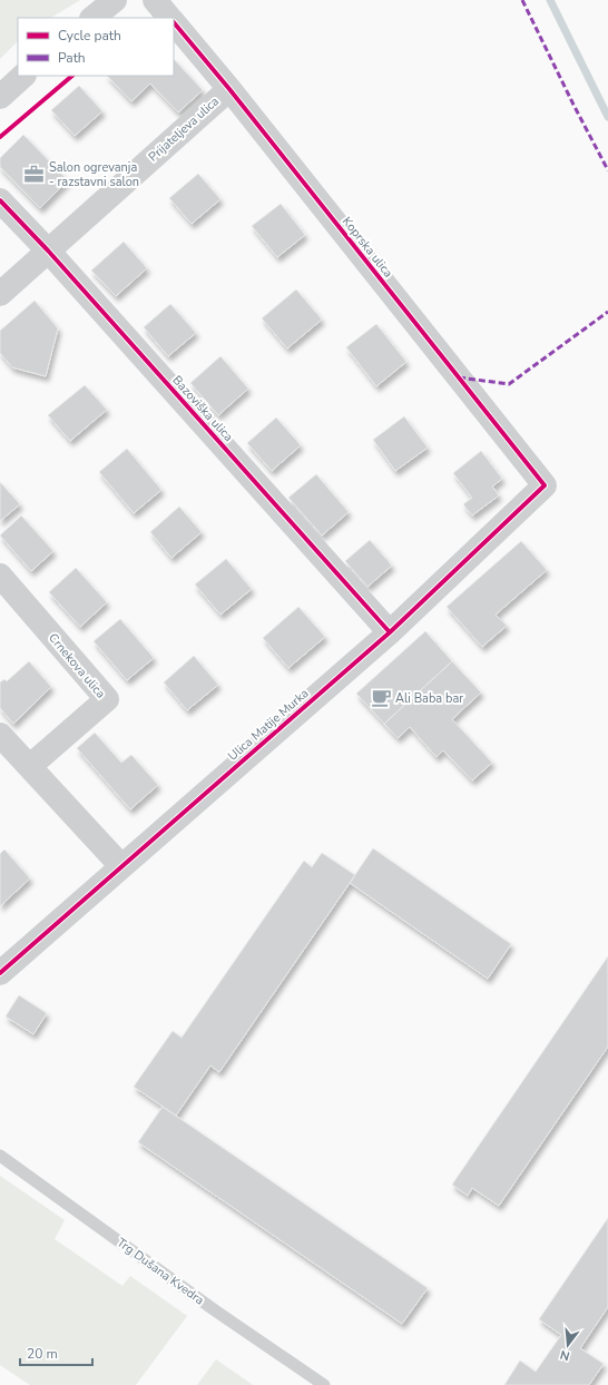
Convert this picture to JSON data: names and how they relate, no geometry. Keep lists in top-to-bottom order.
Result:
{
  "streets": {
    "street": [
      "Prijateljeva ulica",
      "Koprska ulica",
      "Bazoviška ulica",
      "Crnekova ulica",
      "Ulica Matije Murka"
    ],
    "lane": ["Trg Dušana Kvedra"]
  },
  "crossings": [
    ["Prijateljeva ulica", "Koprska ulica"],
    ["Prijateljeva ulica", "Bazoviška ulica"],
    ["Koprska ulica", "Ulica Matije Murka"],
    ["Bazoviška ulica", "Ulica Matije Murka"]
  ],
  "places": {
    "office": ["Salon ogrevanja - razstavni salon"],
    "cafe": ["Ali Baba bar"]
  },
  "legend": ["Cycle path", "Path"],
  "scale_bar": "20 m",
  "north": "bottom"
}
